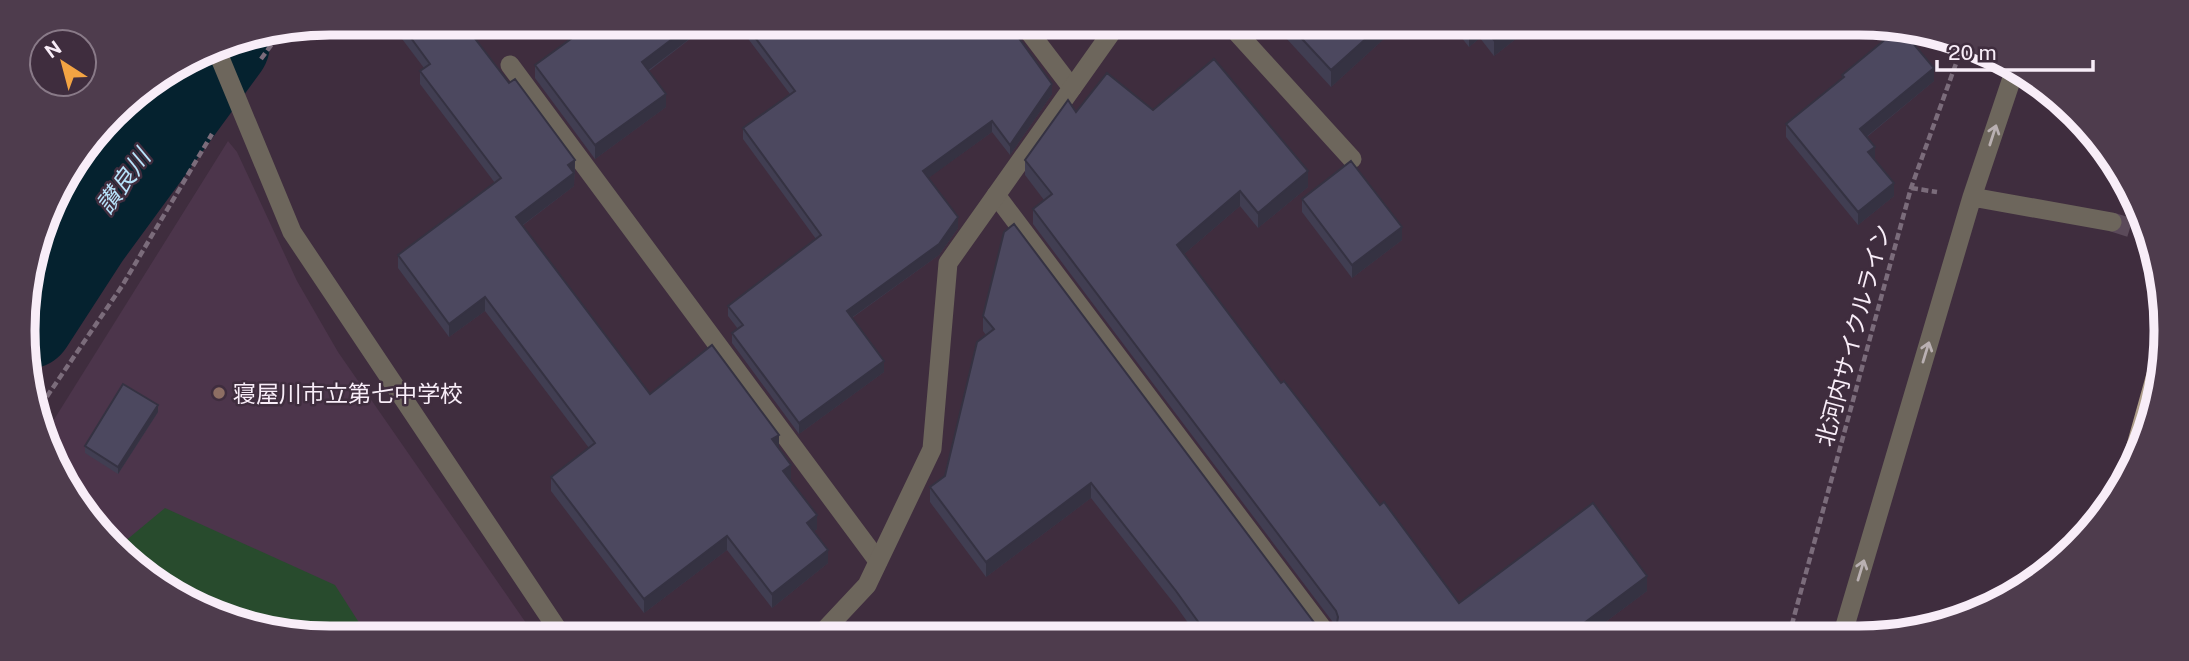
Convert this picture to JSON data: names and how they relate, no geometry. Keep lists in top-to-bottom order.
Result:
{
  "streets": {
    "path": ["北河内サイクルライン"]
  },
  "water": ["讃良川"],
  "places": ["寝屋川市立第七中学校"],
  "scale_bar": "20 m",
  "north": "top left"
}
